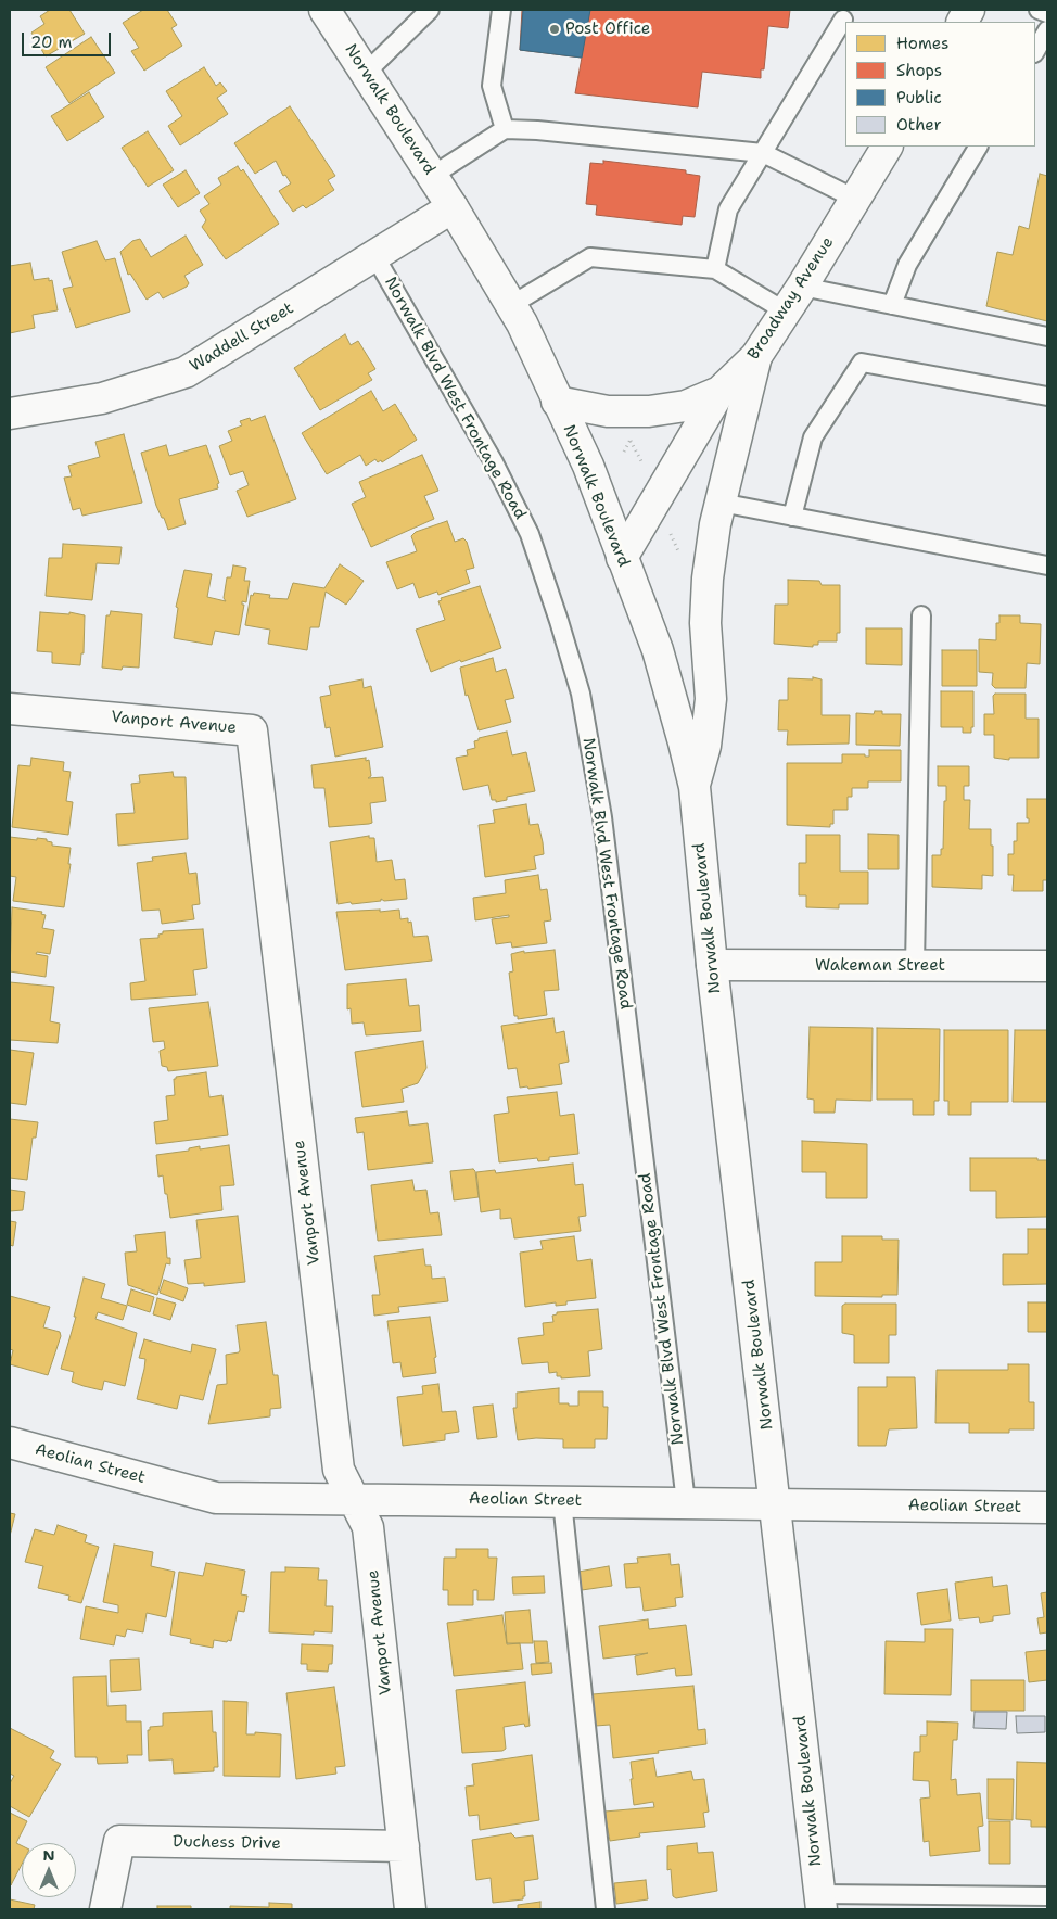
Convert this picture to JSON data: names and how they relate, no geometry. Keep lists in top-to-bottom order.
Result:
{
  "streets": {
    "street": [
      "Norwalk Boulevard",
      "Broadway Avenue",
      "Waddell Street",
      "Vanport Avenue",
      "Wakeman Street",
      "Aeolian Street",
      "Duchess Drive"
    ],
    "lane": ["Norwalk Blvd West Frontage Road"]
  },
  "crossings": [
    ["Norwalk Boulevard", "Broadway Avenue"],
    ["Norwalk Boulevard", "Waddell Street"],
    ["Norwalk Boulevard", "Wakeman Street"],
    ["Norwalk Boulevard", "Aeolian Street"],
    ["Waddell Street", "Norwalk Blvd West Frontage Road"],
    ["Norwalk Blvd West Frontage Road", "Aeolian Street"],
    ["Vanport Avenue", "Aeolian Street"],
    ["Vanport Avenue", "Duchess Drive"]
  ],
  "places": ["Post Office"],
  "legend": [
    "Homes",
    "Shops",
    "Public",
    "Other"
  ],
  "scale_bar": "20 m",
  "north": "top"
}
